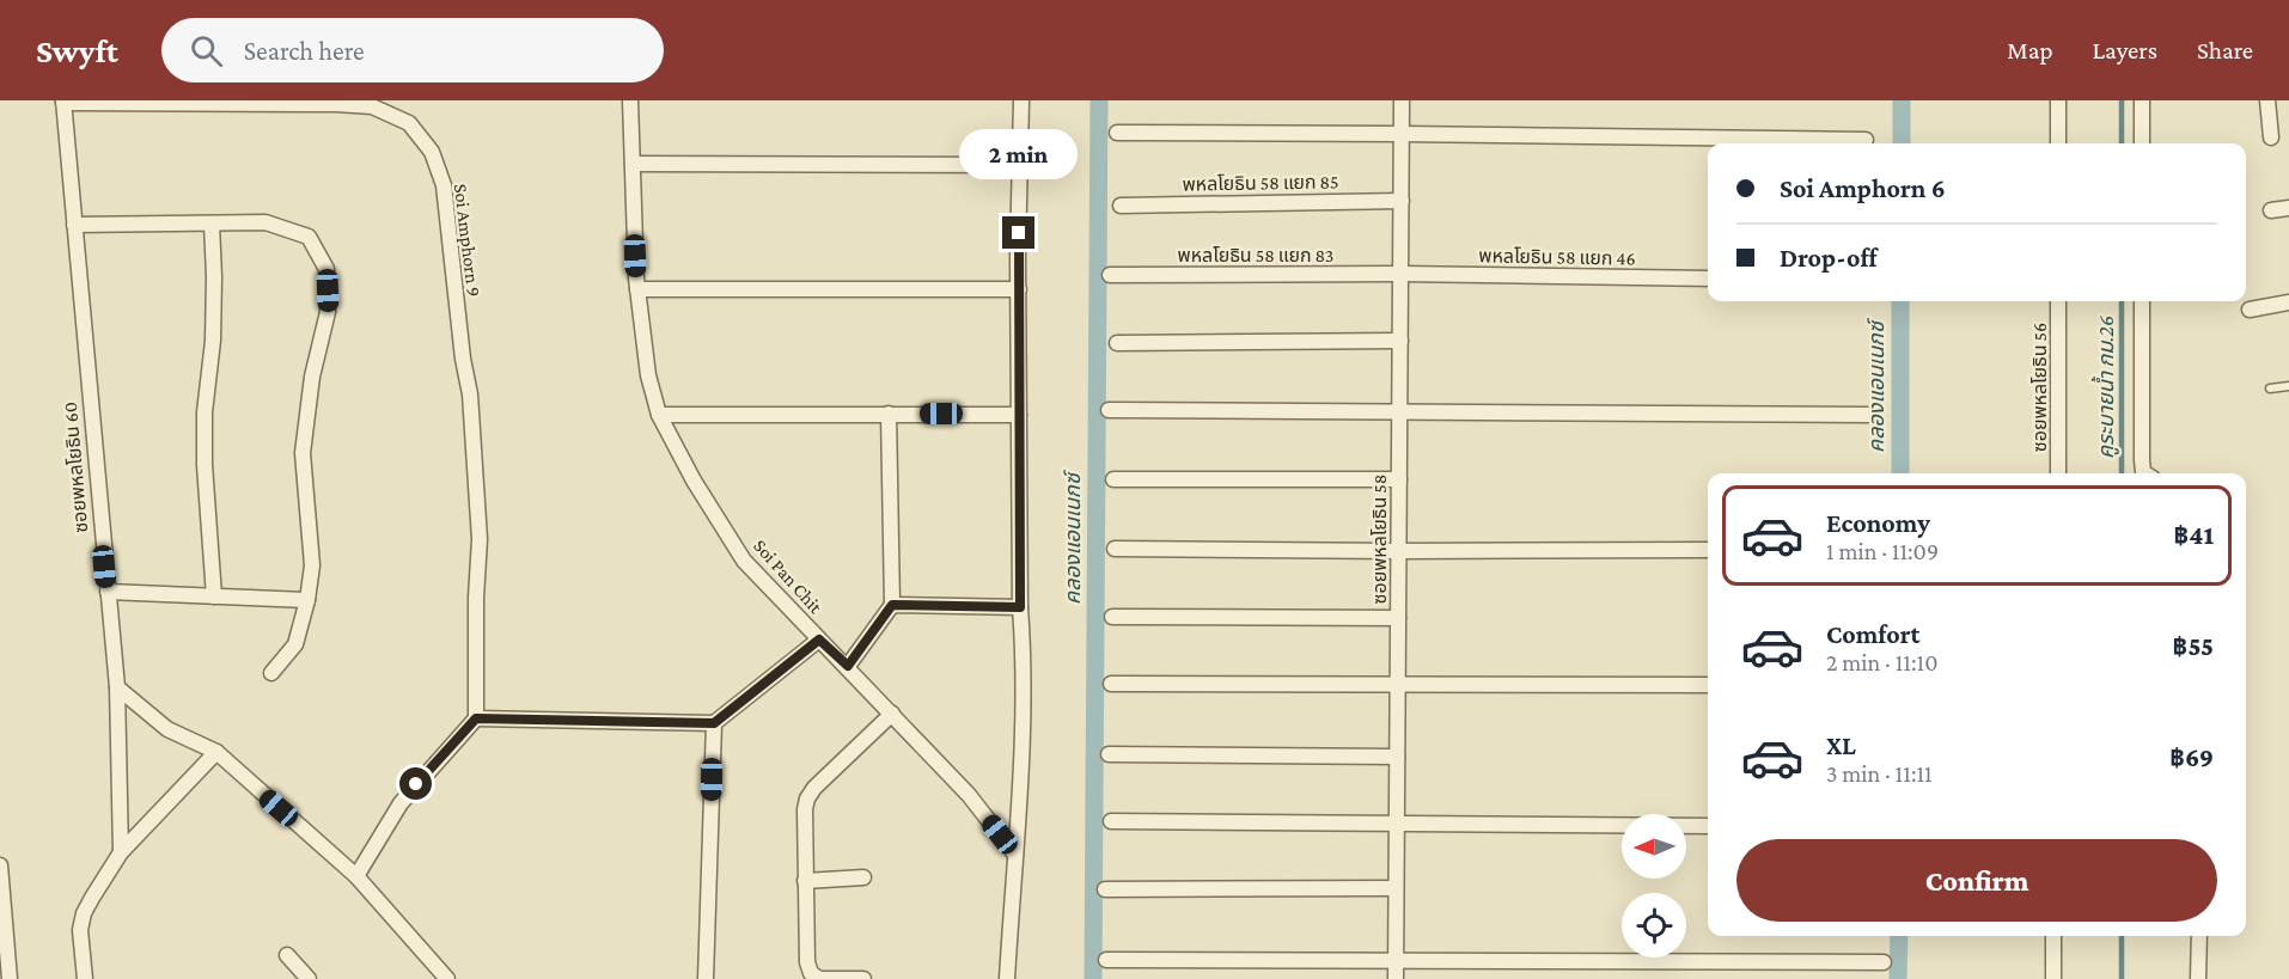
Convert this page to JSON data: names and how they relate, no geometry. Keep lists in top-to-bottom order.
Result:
{
  "streets": {
    "street": [
      "พหลโยธิน 58 แยก 85",
      "Soi Amphorn 9",
      "พหลโยธิน 58 แยก 83",
      "พหลโยธิน 58 แยก 46",
      "ซอยพหลโยธิน 56",
      "ซอยพหลโยธิน 60",
      "ซอยพหลโยธิน 58",
      "Soi Pan Chit"
    ]
  },
  "crossings": [
    ["พหลโยธิน 58 แยก 85", "ซอยพหลโยธิน 58"],
    ["Soi Amphorn 9", "ซอยพหลโยธิน 60"],
    ["พหลโยธิน 58 แยก 83", "พหลโยธิน 58 แยก 46"],
    ["พหลโยธิน 58 แยก 83", "ซอยพหลโยธิน 58"],
    ["พหลโยธิน 58 แยก 46", "ซอยพหลโยธิน 58"]
  ],
  "water": ["คลองแอนเนกซ์", "คูระบายน้ำ กม.26"],
  "north": "left",
  "page": {
    "header": "Swyft",
    "search": "Search here",
    "nav": ["Map", "Layers", "Share"],
    "bubble": "2 min",
    "banner": ["Soi Amphorn 6", "Drop-off"],
    "list": [
      {
        "name": "Economy",
        "note": "1 min · 11:09",
        "value": "฿41"
      },
      {
        "name": "Comfort",
        "note": "2 min · 11:10",
        "value": "฿55"
      },
      {
        "name": "XL",
        "note": "3 min · 11:11",
        "value": "฿69"
      }
    ],
    "buttons": "Confirm"
  }
}
